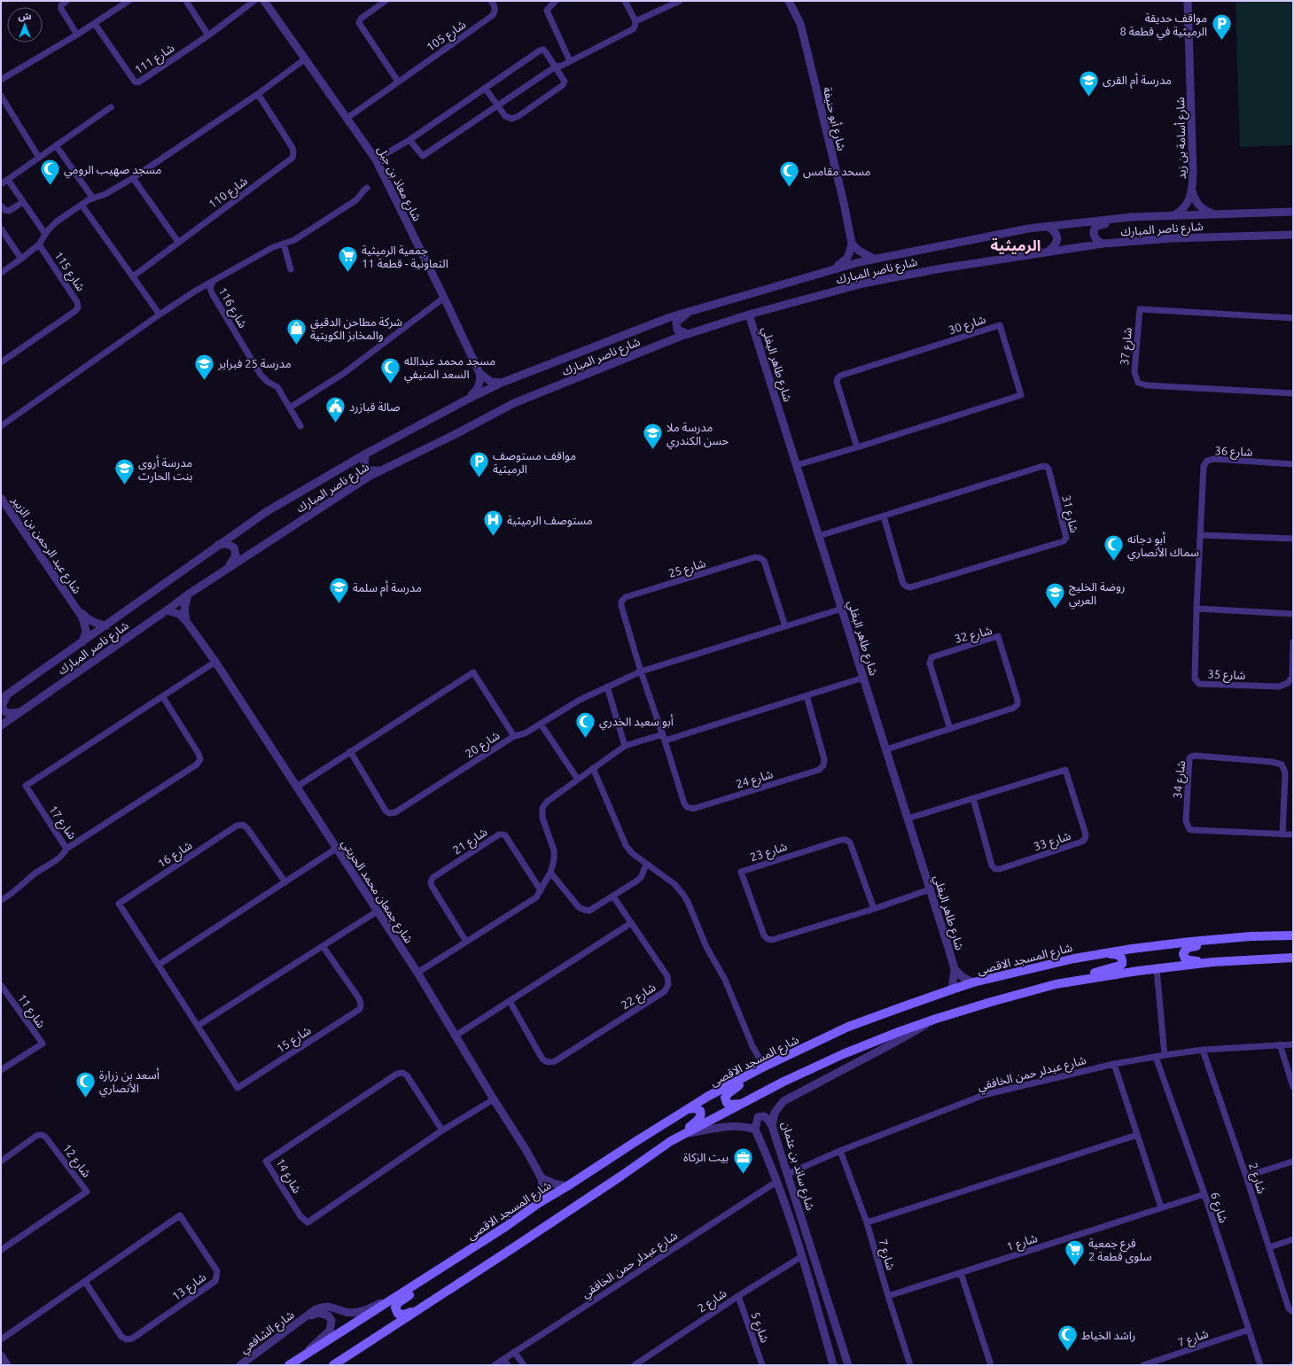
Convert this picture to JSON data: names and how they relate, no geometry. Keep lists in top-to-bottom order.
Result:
{
  "streets": {
    "main road": ["شارع المسجد الاقصى"],
    "street": [
      "شارع 105",
      "شارع 111",
      "شارع أبو حنيفة",
      "شارع أسامة بن زيد",
      "شارع معاذ بن جبل",
      "شارع 110",
      "شارع ناصر المبارك",
      "شارع 115",
      "شارع 116",
      "شارع 30",
      "شارع 37",
      "شارع طاهر البغلي",
      "شارع 36",
      "شارع 31",
      "شارع عبد الرحمن بن الزبير",
      "شارع 25",
      "شارع 32",
      "شارع 35",
      "شارع 20",
      "شارع 24",
      "شارع 34",
      "شارع 17",
      "شارع 21",
      "شارع 33",
      "شارع 23",
      "شارع 16",
      "شارع جمعان محمد الحريتي",
      "شارع 22",
      "شارع 11",
      "شارع 15",
      "شارع عبدلر حمن الخافقي",
      "شارع 12",
      "شارع ساند بن عثمان",
      "شارع 14",
      "شارع 2",
      "شارع 6",
      "شارع 1",
      "شارع 7",
      "شارع 13",
      "شارع 5",
      "شارع الشافعي"
    ]
  },
  "crossings": [
    ["شارع 105", "شارع معاذ بن جبل"],
    ["شارع أسامة بن زيد", "شارع ناصر المبارك"],
    ["شارع ناصر المبارك", "شارع طاهر البغلي"],
    ["شارع ناصر المبارك", "شارع عبد الرحمن بن الزبير"],
    ["شارع ناصر المبارك", "شارع جمعان محمد الحريتي"],
    ["شارع 30", "شارع طاهر البغلي"],
    ["شارع طاهر البغلي", "شارع 31"],
    ["شارع طاهر البغلي", "شارع 32"],
    ["شارع طاهر البغلي", "شارع 33"],
    ["شارع طاهر البغلي", "شارع 23"],
    ["شارع طاهر البغلي", "شارع المسجد الاقصى"],
    ["شارع 36", "شارع 35"],
    ["شارع 25", "شارع 24"],
    ["شارع 20", "شارع جمعان محمد الحريتي"],
    ["شارع 17", "شارع جمعان محمد الحريتي"],
    ["شارع 16", "شارع 15"],
    ["شارع جمعان محمد الحريتي", "شارع 14"],
    ["شارع المسجد الاقصى", "شارع الشافعي"],
    ["شارع عبدلر حمن الخافقي", "شارع ساند بن عثمان"],
    ["شارع عبدلر حمن الخافقي", "شارع 2"],
    ["شارع عبدلر حمن الخافقي", "شارع 6"],
    ["شارع عبدلر حمن الخافقي", "شارع 7"],
    ["شارع ساند بن عثمان", "شارع 2"],
    ["شارع 2", "شارع 5"],
    ["شارع 6", "شارع 1"],
    ["شارع 6", "شارع 7"],
    ["شارع 1", "شارع 7"]
  ],
  "districts": ["الرميثية"],
  "places": {
    "parking": ["مواقف حديقة الرميثية في قطعة 8", "مواقف مستوصف الرميثية"],
    "school or university": [
      "مدرسة أم القرى",
      "مدرسة 25 فبراير",
      "مدرسة ملا حسن الكندري",
      "مدرسة أروى بنت الحارث",
      "مدرسة أم سلمة",
      "روضة الخليج العربي"
    ],
    "mosque": [
      "مسجد صهيب الرومي",
      "مسحد مقامس",
      "مسجد محمد عبدالله السعد المنيفي",
      "أبو دجانه سماك الأنصاري",
      "أبو سعيد الخدري",
      "أسعد بن زرارة الأنصاري",
      "راشد الخياط"
    ],
    "supermarket": ["جمعية الرميثية التعاونية - قطعة 11", "فرع جمعية سلوى قطعة 2"],
    "shop": ["شركة مطاحن الدقيق والمخابز الكويتية"],
    "public building": ["صالة قبازرد"],
    "hospital": ["مستوصف الرميثية"],
    "office": ["بيت الزكاة"]
  },
  "north": "top"
}
